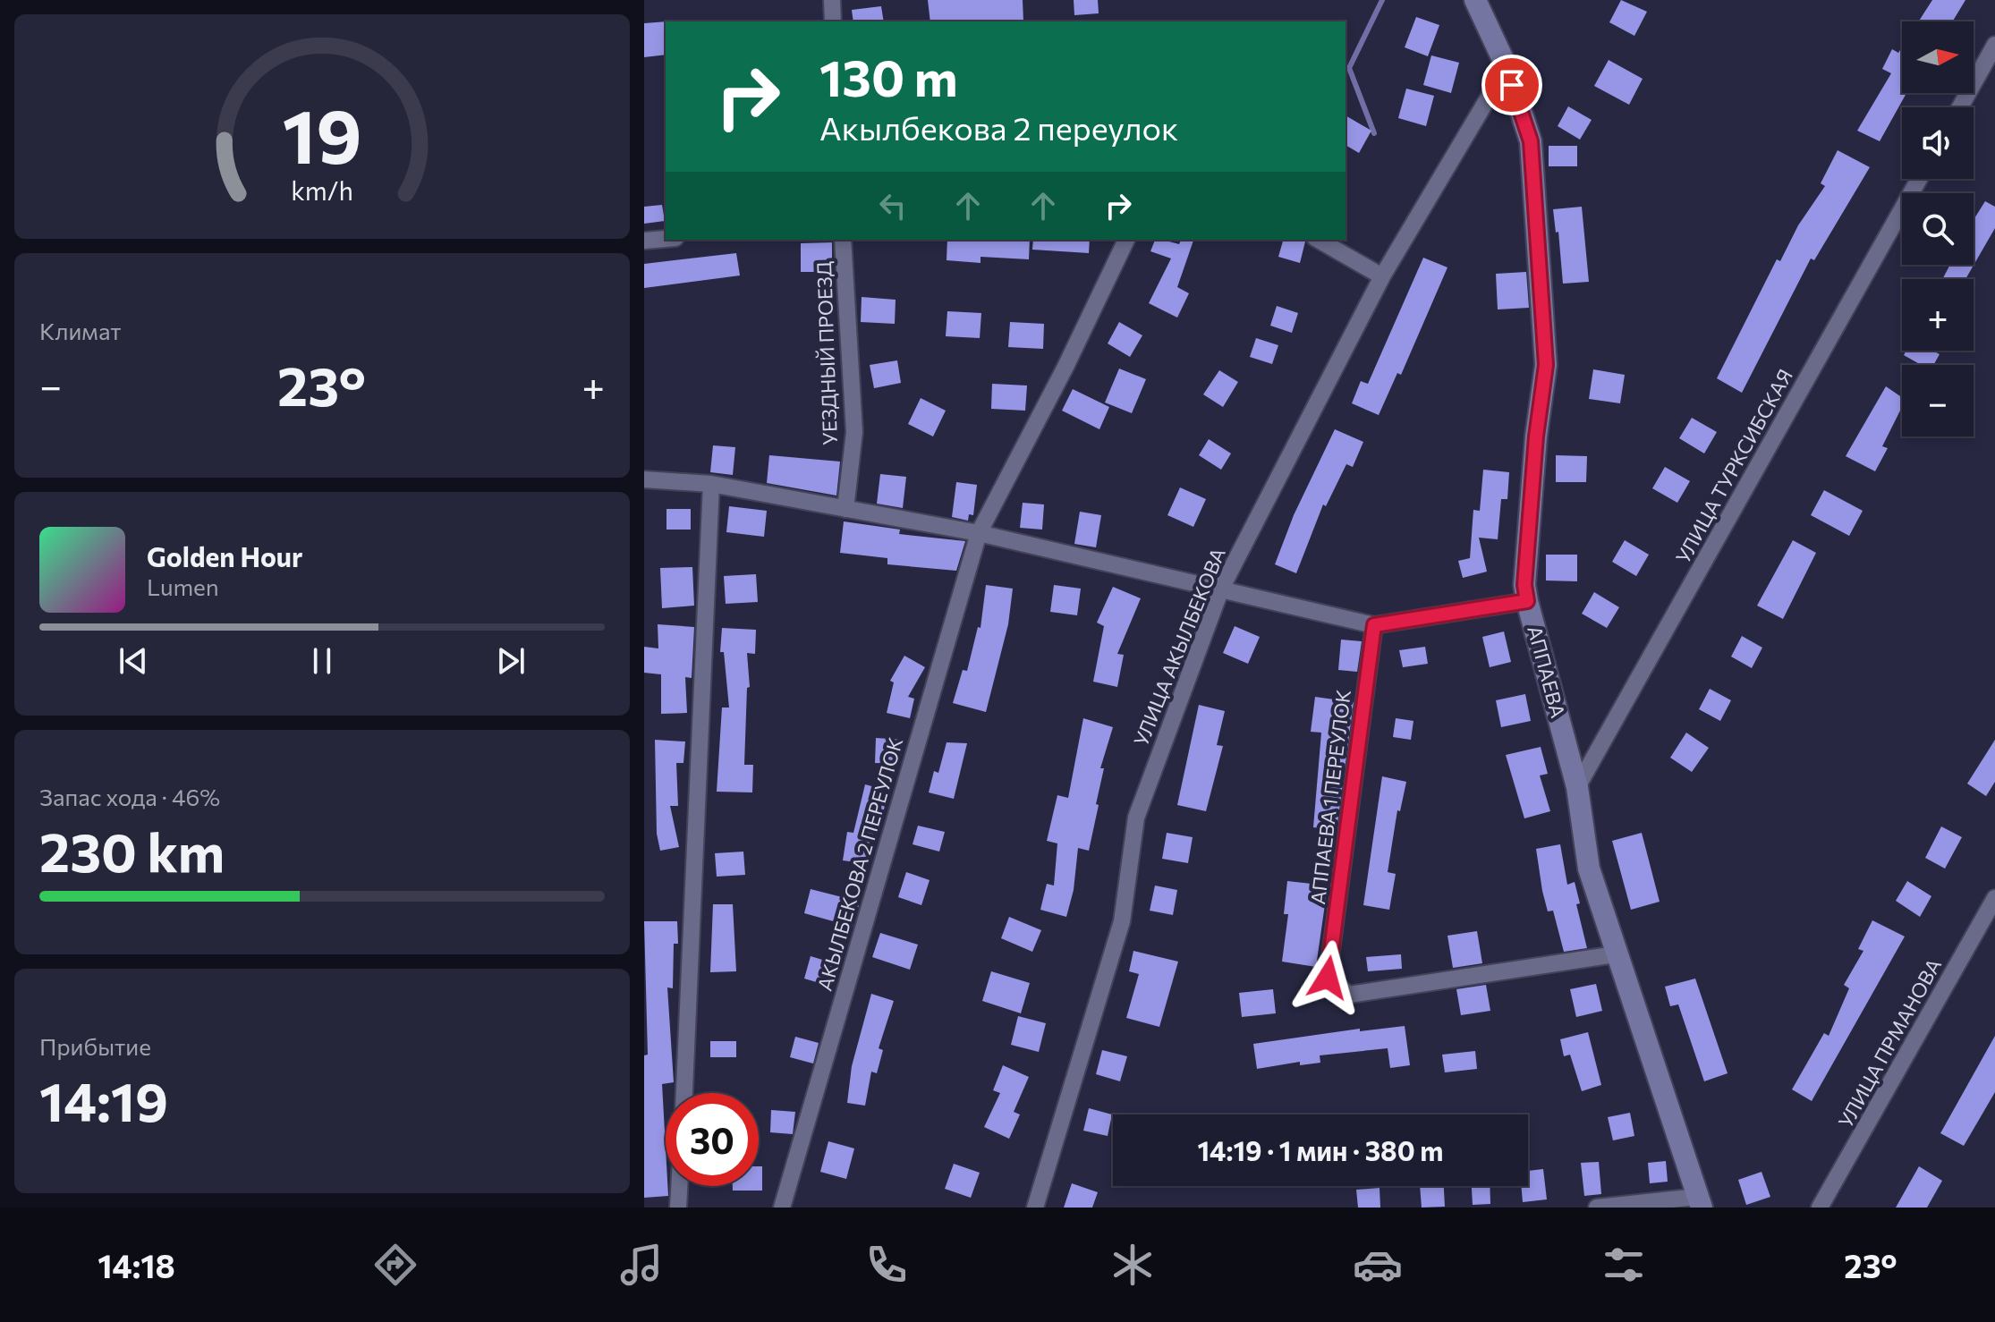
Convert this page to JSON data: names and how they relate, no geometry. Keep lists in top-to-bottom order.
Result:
{
  "streets": {
    "street": [
      "УЕЗДНЫЙ ПРОЕЗД",
      "УЛИЦА ТУРКСИБСКАЯ",
      "УЛИЦА АКЫЛБЕКОВА",
      "АППАЕВА",
      "АППАЕВА 1 ПЕРЕУЛОК",
      "АКЫЛБЕКОВА 2 ПЕРЕУЛОК",
      "УЛИЦА ПРМАНОВА"
    ]
  },
  "crossings": [
    ["УЛИЦА ТУРКСИБСКАЯ", "АППАЕВА"],
    ["УЛИЦА АКЫЛБЕКОВА", "АППАЕВА"],
    ["АППАЕВА", "АППАЕВА 1 ПЕРЕУЛОК"]
  ],
  "north": "right",
  "page": {
    "map_buttons": ["+", "−"],
    "turn": ["130 m", "Акылбекова 2 переулок"],
    "tile": [
      "Климат",
      ["Запас хода · 46%", "230 km"],
      ["Прибытие", "14:19"]
    ],
    "heat": ["−", "23°", "+"],
    "song": ["Golden Hour", "Lumen"],
    "limit": "30",
    "trip": "14:19 · 1 мин · 380 m",
    "tabs": ["14:18", "23°"],
    "gauge": ["19", "km/h"]
  }
}
